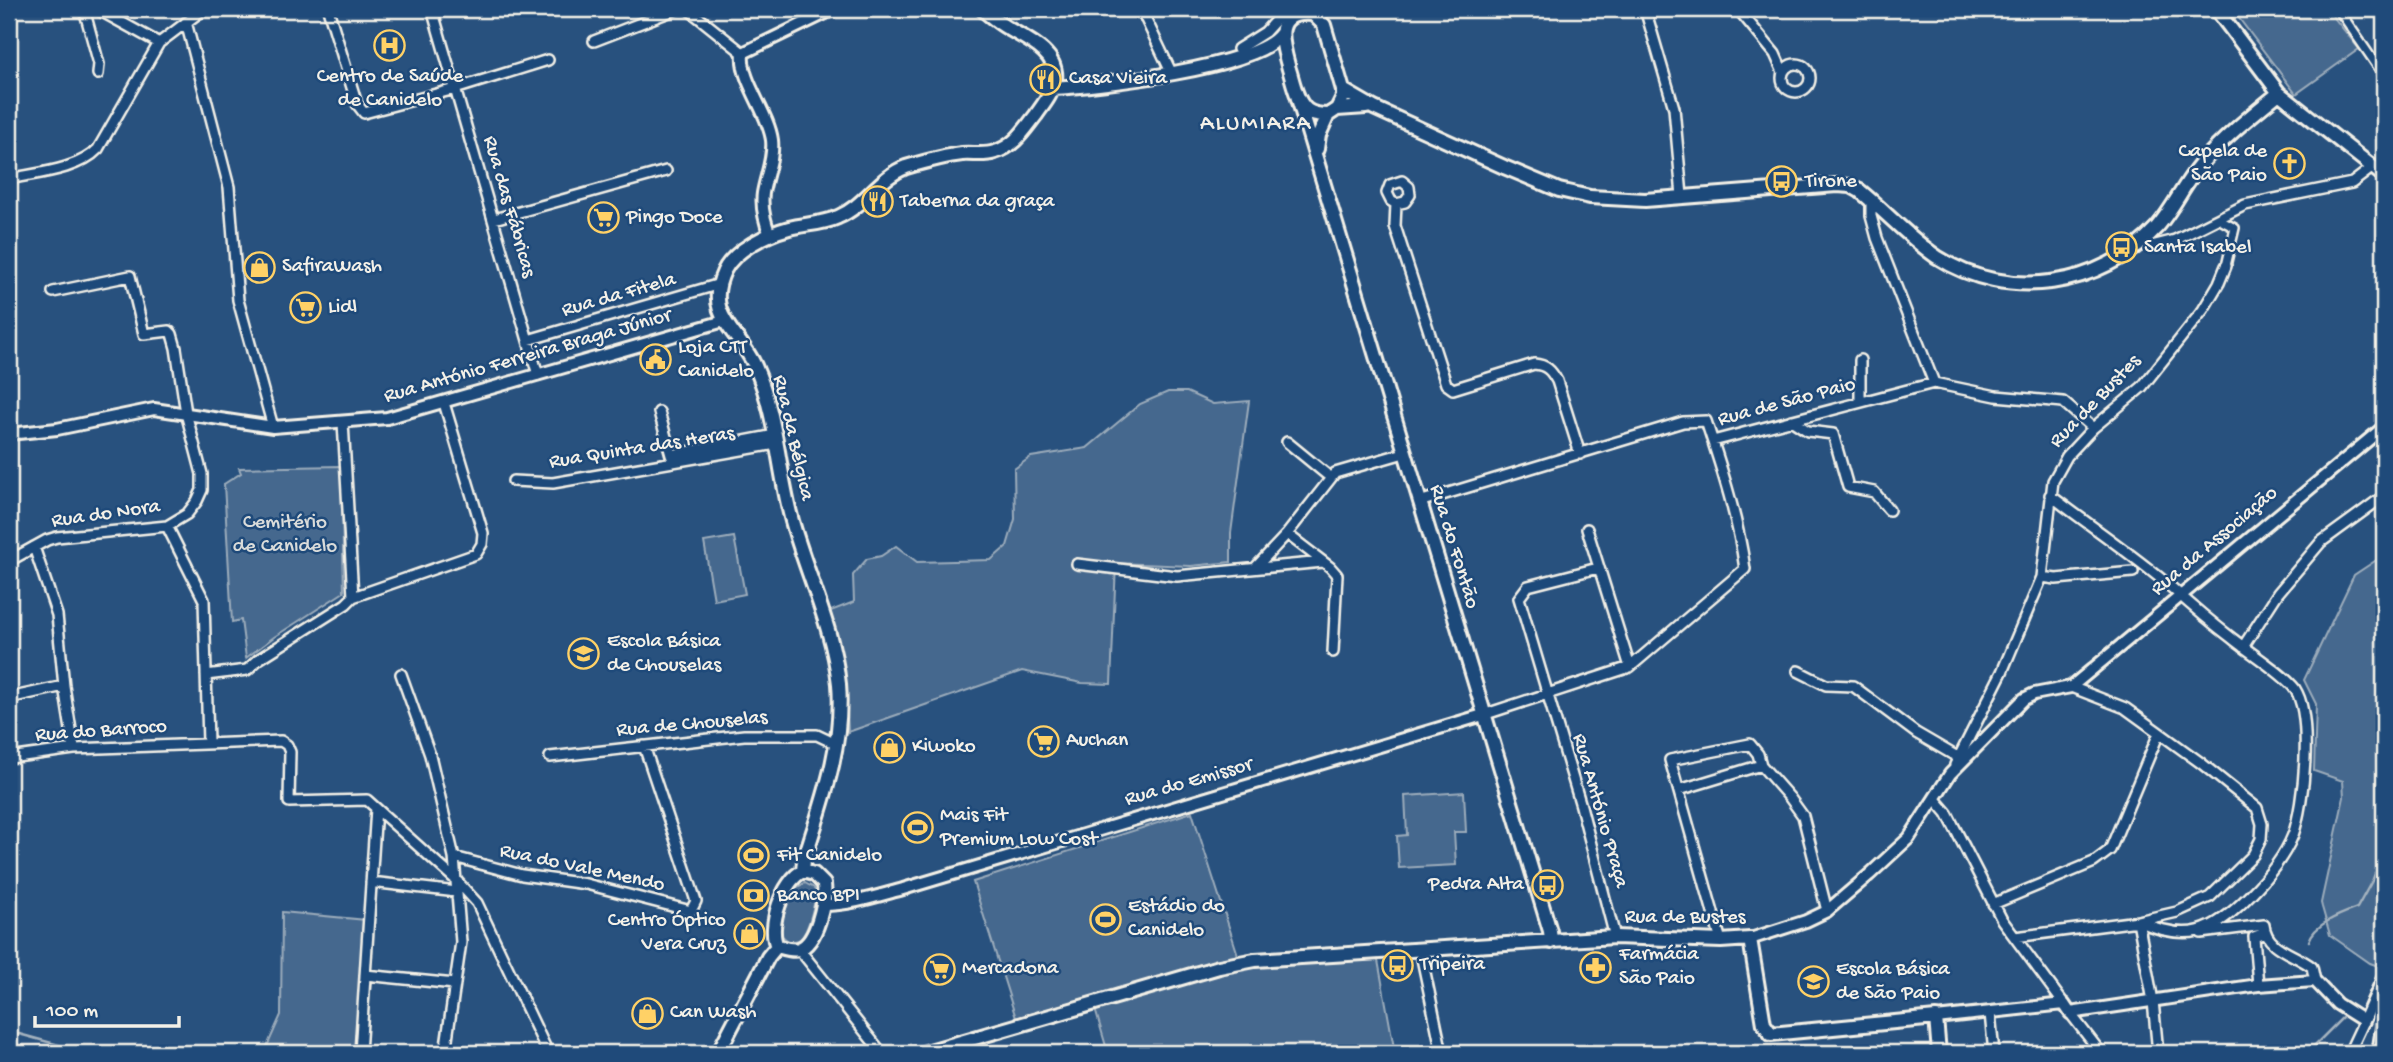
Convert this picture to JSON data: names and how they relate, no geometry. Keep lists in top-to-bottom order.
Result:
{
  "streets": {
    "main road": ["Rua de Bustes", "Rua da Bélgica", "Rua do Fontão"],
    "street": [
      "Rua das Fábricas",
      "Rua da Fitela",
      "Rua António Ferreira Braga Júnior",
      "Rua de São Paio",
      "Rua Quinta das Heras",
      "Rua do Nora",
      "Rua da Associação",
      "Rua de Chouselas",
      "Rua do Barroco",
      "Rua do Emissor",
      "Rua António Praça",
      "Rua do Vale Mendo"
    ]
  },
  "crossings": [
    ["Rua das Fábricas", "Rua da Fitela"],
    ["Rua das Fábricas", "Rua António Ferreira Braga Júnior"],
    ["Rua da Fitela", "Rua da Bélgica"],
    ["Rua António Ferreira Braga Júnior", "Rua da Bélgica"],
    ["Rua António Ferreira Braga Júnior", "Rua do Nora"],
    ["Rua de Bustes", "Rua de São Paio"],
    ["Rua de Bustes", "Rua do Fontão"],
    ["Rua de Bustes", "Rua António Praça"],
    ["Rua de São Paio", "Rua do Fontão"],
    ["Rua da Bélgica", "Rua Quinta das Heras"],
    ["Rua da Bélgica", "Rua de Chouselas"],
    ["Rua do Fontão", "Rua do Emissor"],
    ["Rua de Chouselas", "Rua do Vale Mendo"]
  ],
  "districts": ["ALUMIARA"],
  "parks": ["Cemitério de Canidelo"],
  "places": {
    "hospital": ["Centro de Saúde de Canidelo"],
    "restaurant": ["Casa Vieira", "Taberna da graça"],
    "church": ["Capela de São Paio"],
    "bus stop": [
      "Tirone",
      "Santa Isabel",
      "Pedra Alta",
      "Tripeira"
    ],
    "supermarket": [
      "Pingo Doce",
      "Lidl",
      "Auchan",
      "Mercadona"
    ],
    "shop": [
      "SafiraWash",
      "Kiwoko",
      "Centro Óptico Vera Cruz",
      "Can Wash"
    ],
    "public building": ["Loja CTT Canidelo"],
    "school or university": ["Escola Básica de Chouselas", "Escola Básica de São Paio"],
    "sports": ["Mais Fit Premium Low Cost", "Fit Canidelo", "Estádio do Canidelo"],
    "bank": ["Banco BPI"],
    "pharmacy": ["Farmácia São Paio"]
  },
  "scale_bar": "100 m"
}
